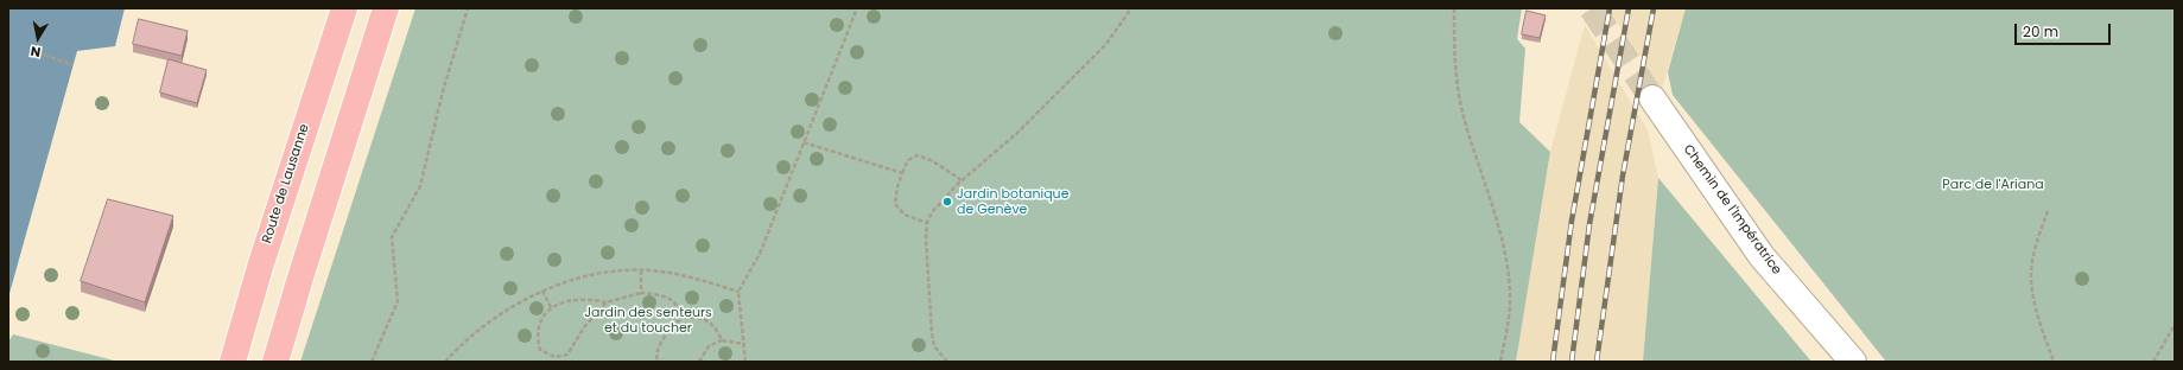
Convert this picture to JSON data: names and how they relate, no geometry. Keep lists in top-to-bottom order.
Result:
{
  "streets": {
    "main road": ["Route de Lausanne"],
    "street": ["Chemin de l'Impératrice"]
  },
  "parks": ["Parc de l'Ariana", "Jardin des senteurs et du toucher"],
  "places": ["Jardin botanique de Genève"],
  "scale_bar": "20 m",
  "north": "bottom"
}
